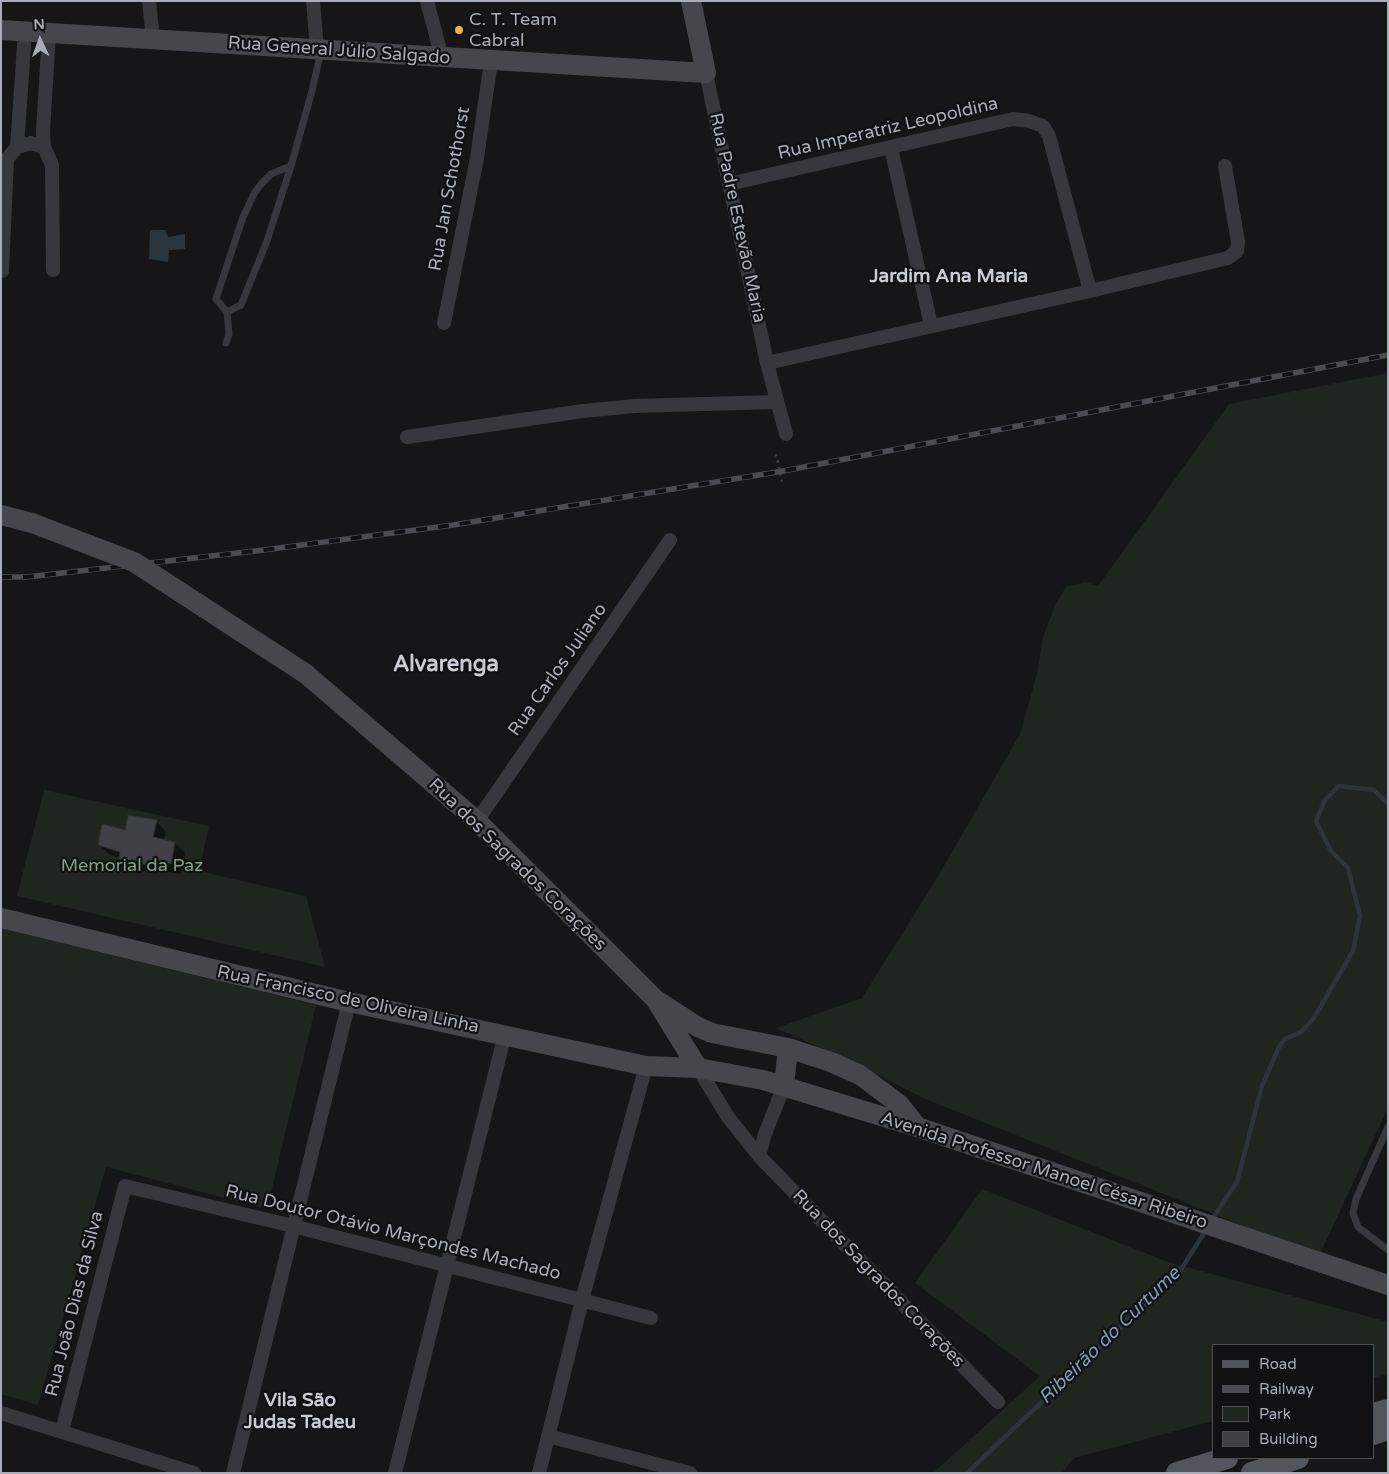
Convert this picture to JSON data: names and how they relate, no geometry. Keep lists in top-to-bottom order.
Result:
{
  "streets": {
    "main road": [
      "Rua General Júlio Salgado",
      "Rua Padre Estevão Maria",
      "Rua dos Sagrados Corações",
      "Rua Francisco de Oliveira Linha",
      "Avenida Professor Manoel César Ribeiro"
    ],
    "street": [
      "Rua Imperatriz Leopoldina",
      "Rua Jan Schothorst",
      "Rua Carlos Juliano",
      "Rua Doutor Otávio Marçondes Machado",
      "Rua João Dias da Silva"
    ]
  },
  "crossings": [
    ["Rua General Júlio Salgado", "Rua Jan Schothorst"],
    ["Rua General Júlio Salgado", "Rua Padre Estevão Maria"],
    ["Rua Imperatriz Leopoldina", "Rua Padre Estevão Maria"],
    ["Rua Carlos Juliano", "Rua dos Sagrados Corações"],
    ["Rua dos Sagrados Corações", "Rua Francisco de Oliveira Linha"],
    ["Rua dos Sagrados Corações", "Avenida Professor Manoel César Ribeiro"],
    ["Rua Francisco de Oliveira Linha", "Avenida Professor Manoel César Ribeiro"],
    ["Rua Doutor Otávio Marçondes Machado", "Rua João Dias da Silva"]
  ],
  "districts": ["Jardim Ana Maria", "Alvarenga", "Vila São Judas Tadeu"],
  "water": ["Ribeirão do Curtume"],
  "parks": ["Memorial da Paz"],
  "places": ["C. T. Team Cabral"],
  "legend": [
    "Road",
    "Railway",
    "Park",
    "Building"
  ],
  "north": "top"
}
